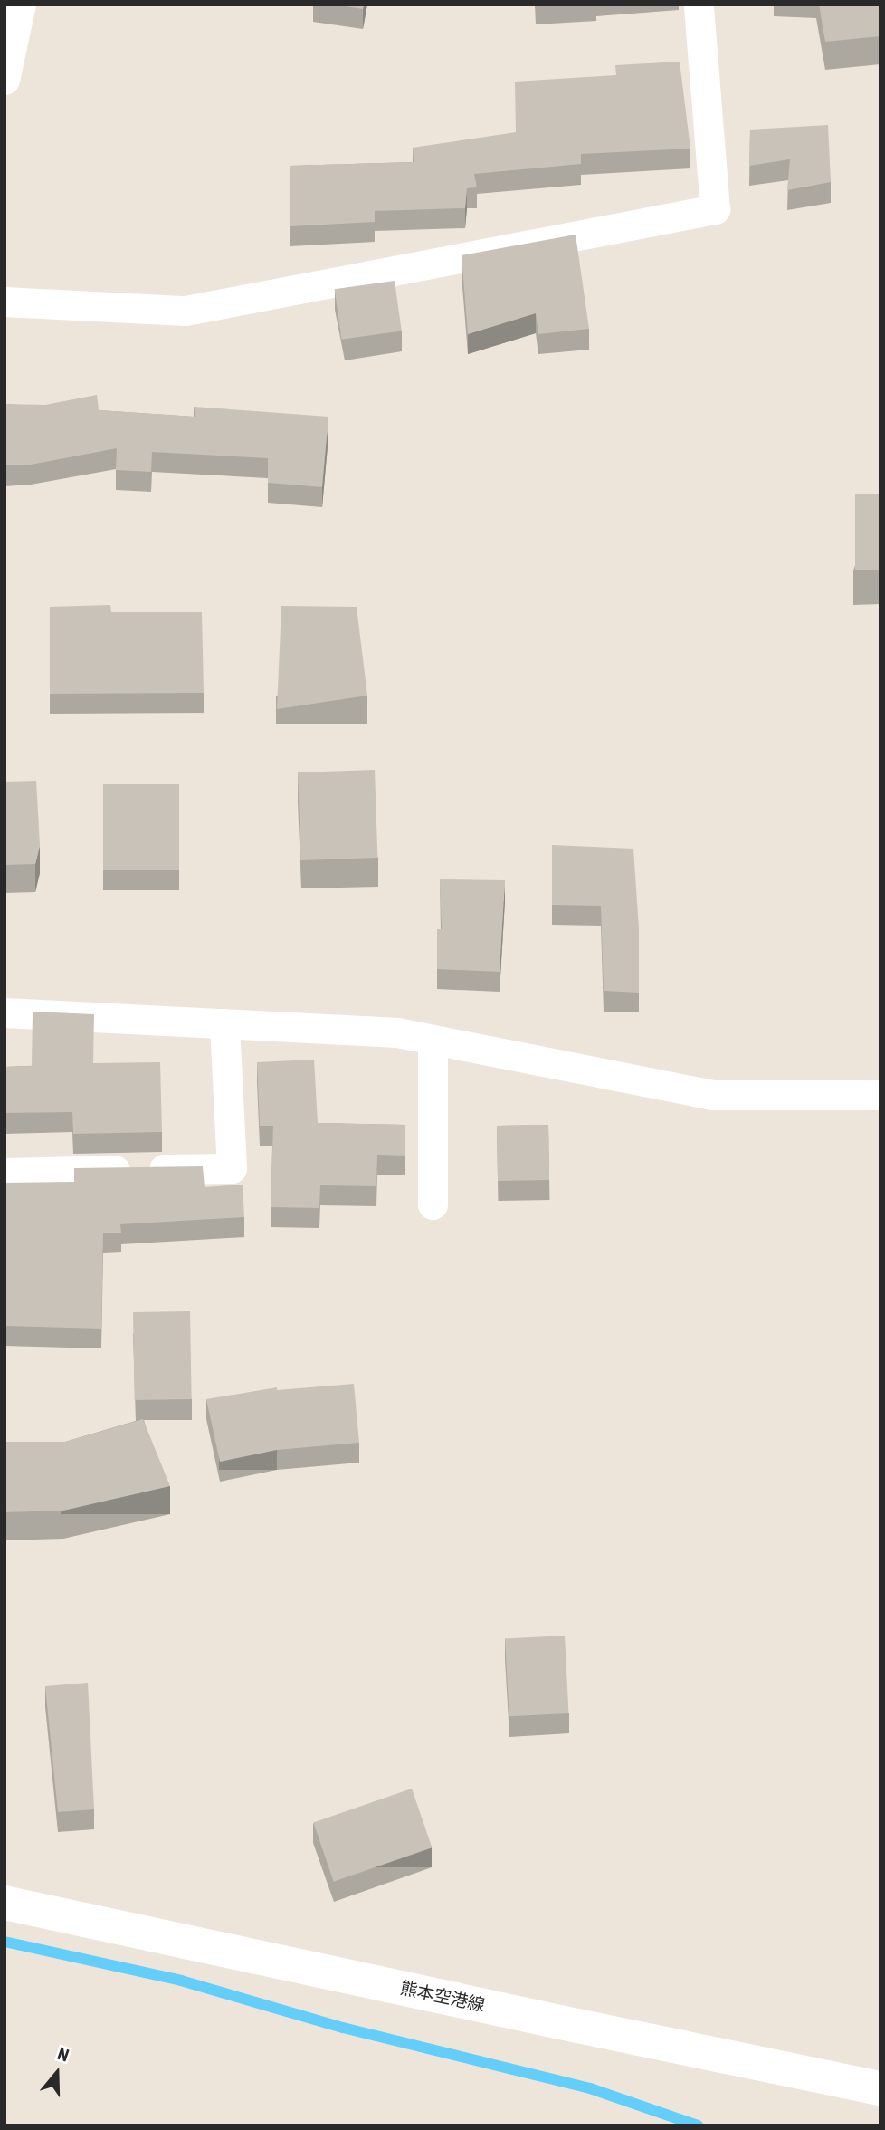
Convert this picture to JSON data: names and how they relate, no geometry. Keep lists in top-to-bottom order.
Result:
{
  "streets": {
    "main road": ["熊本空港線"]
  },
  "north": "top"
}
